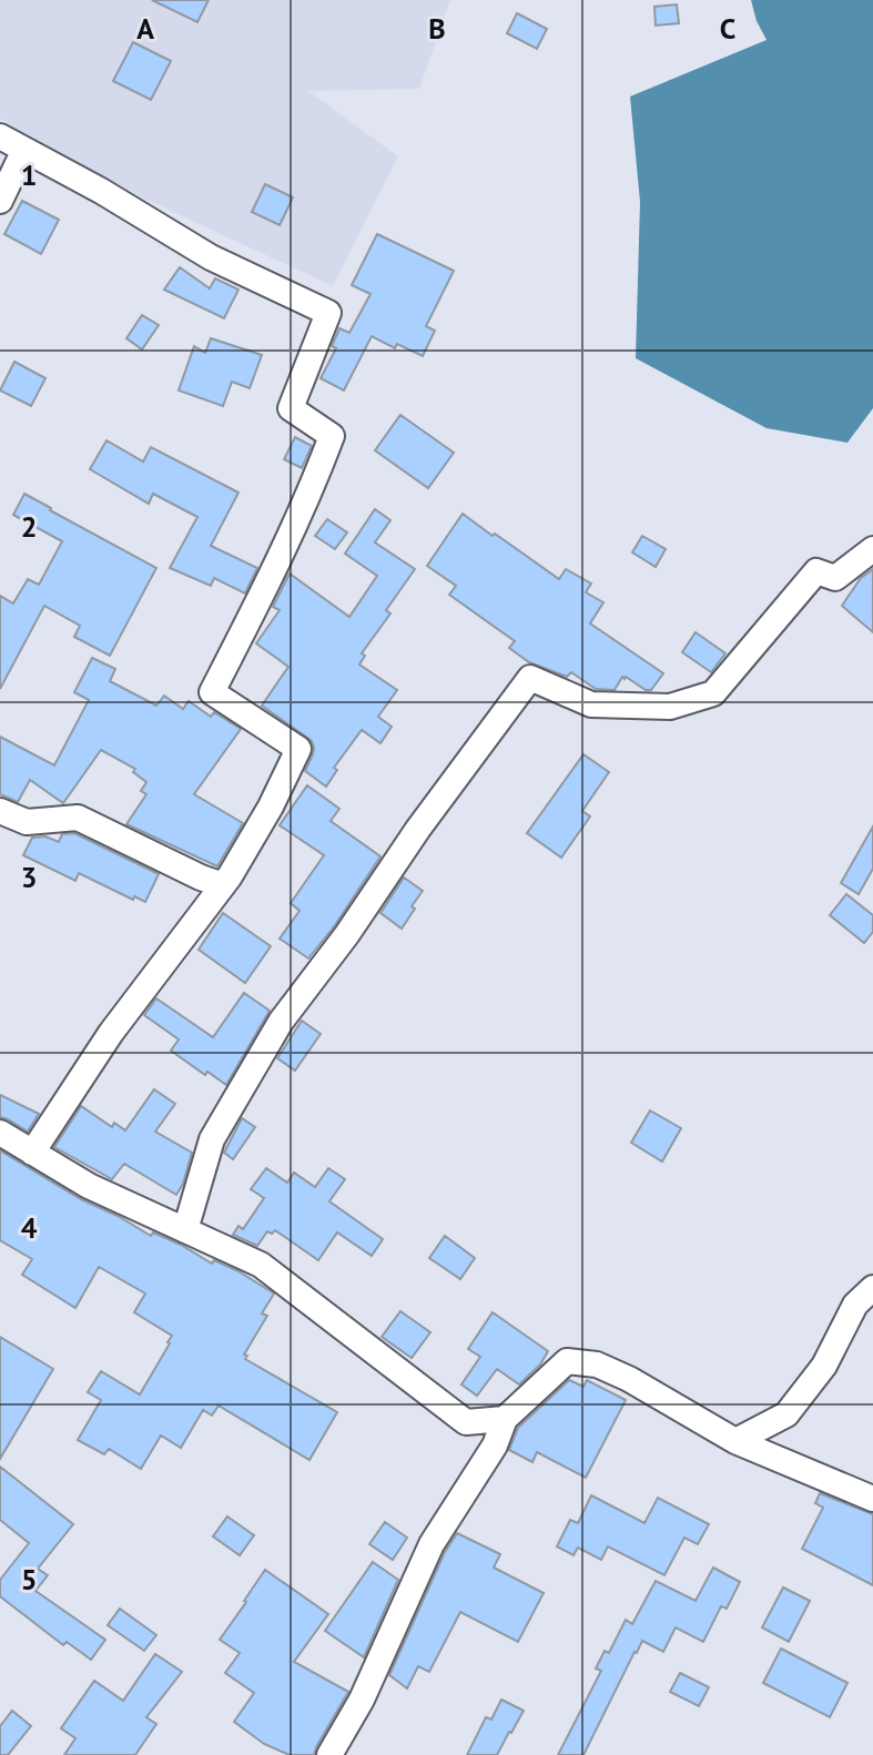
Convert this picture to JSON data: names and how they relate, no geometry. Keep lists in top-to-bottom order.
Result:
{
  "grid": {
    "columns": ["A", "B", "C"],
    "rows": [
      "1",
      "2",
      "3",
      "4",
      "5"
    ]
  }
}
